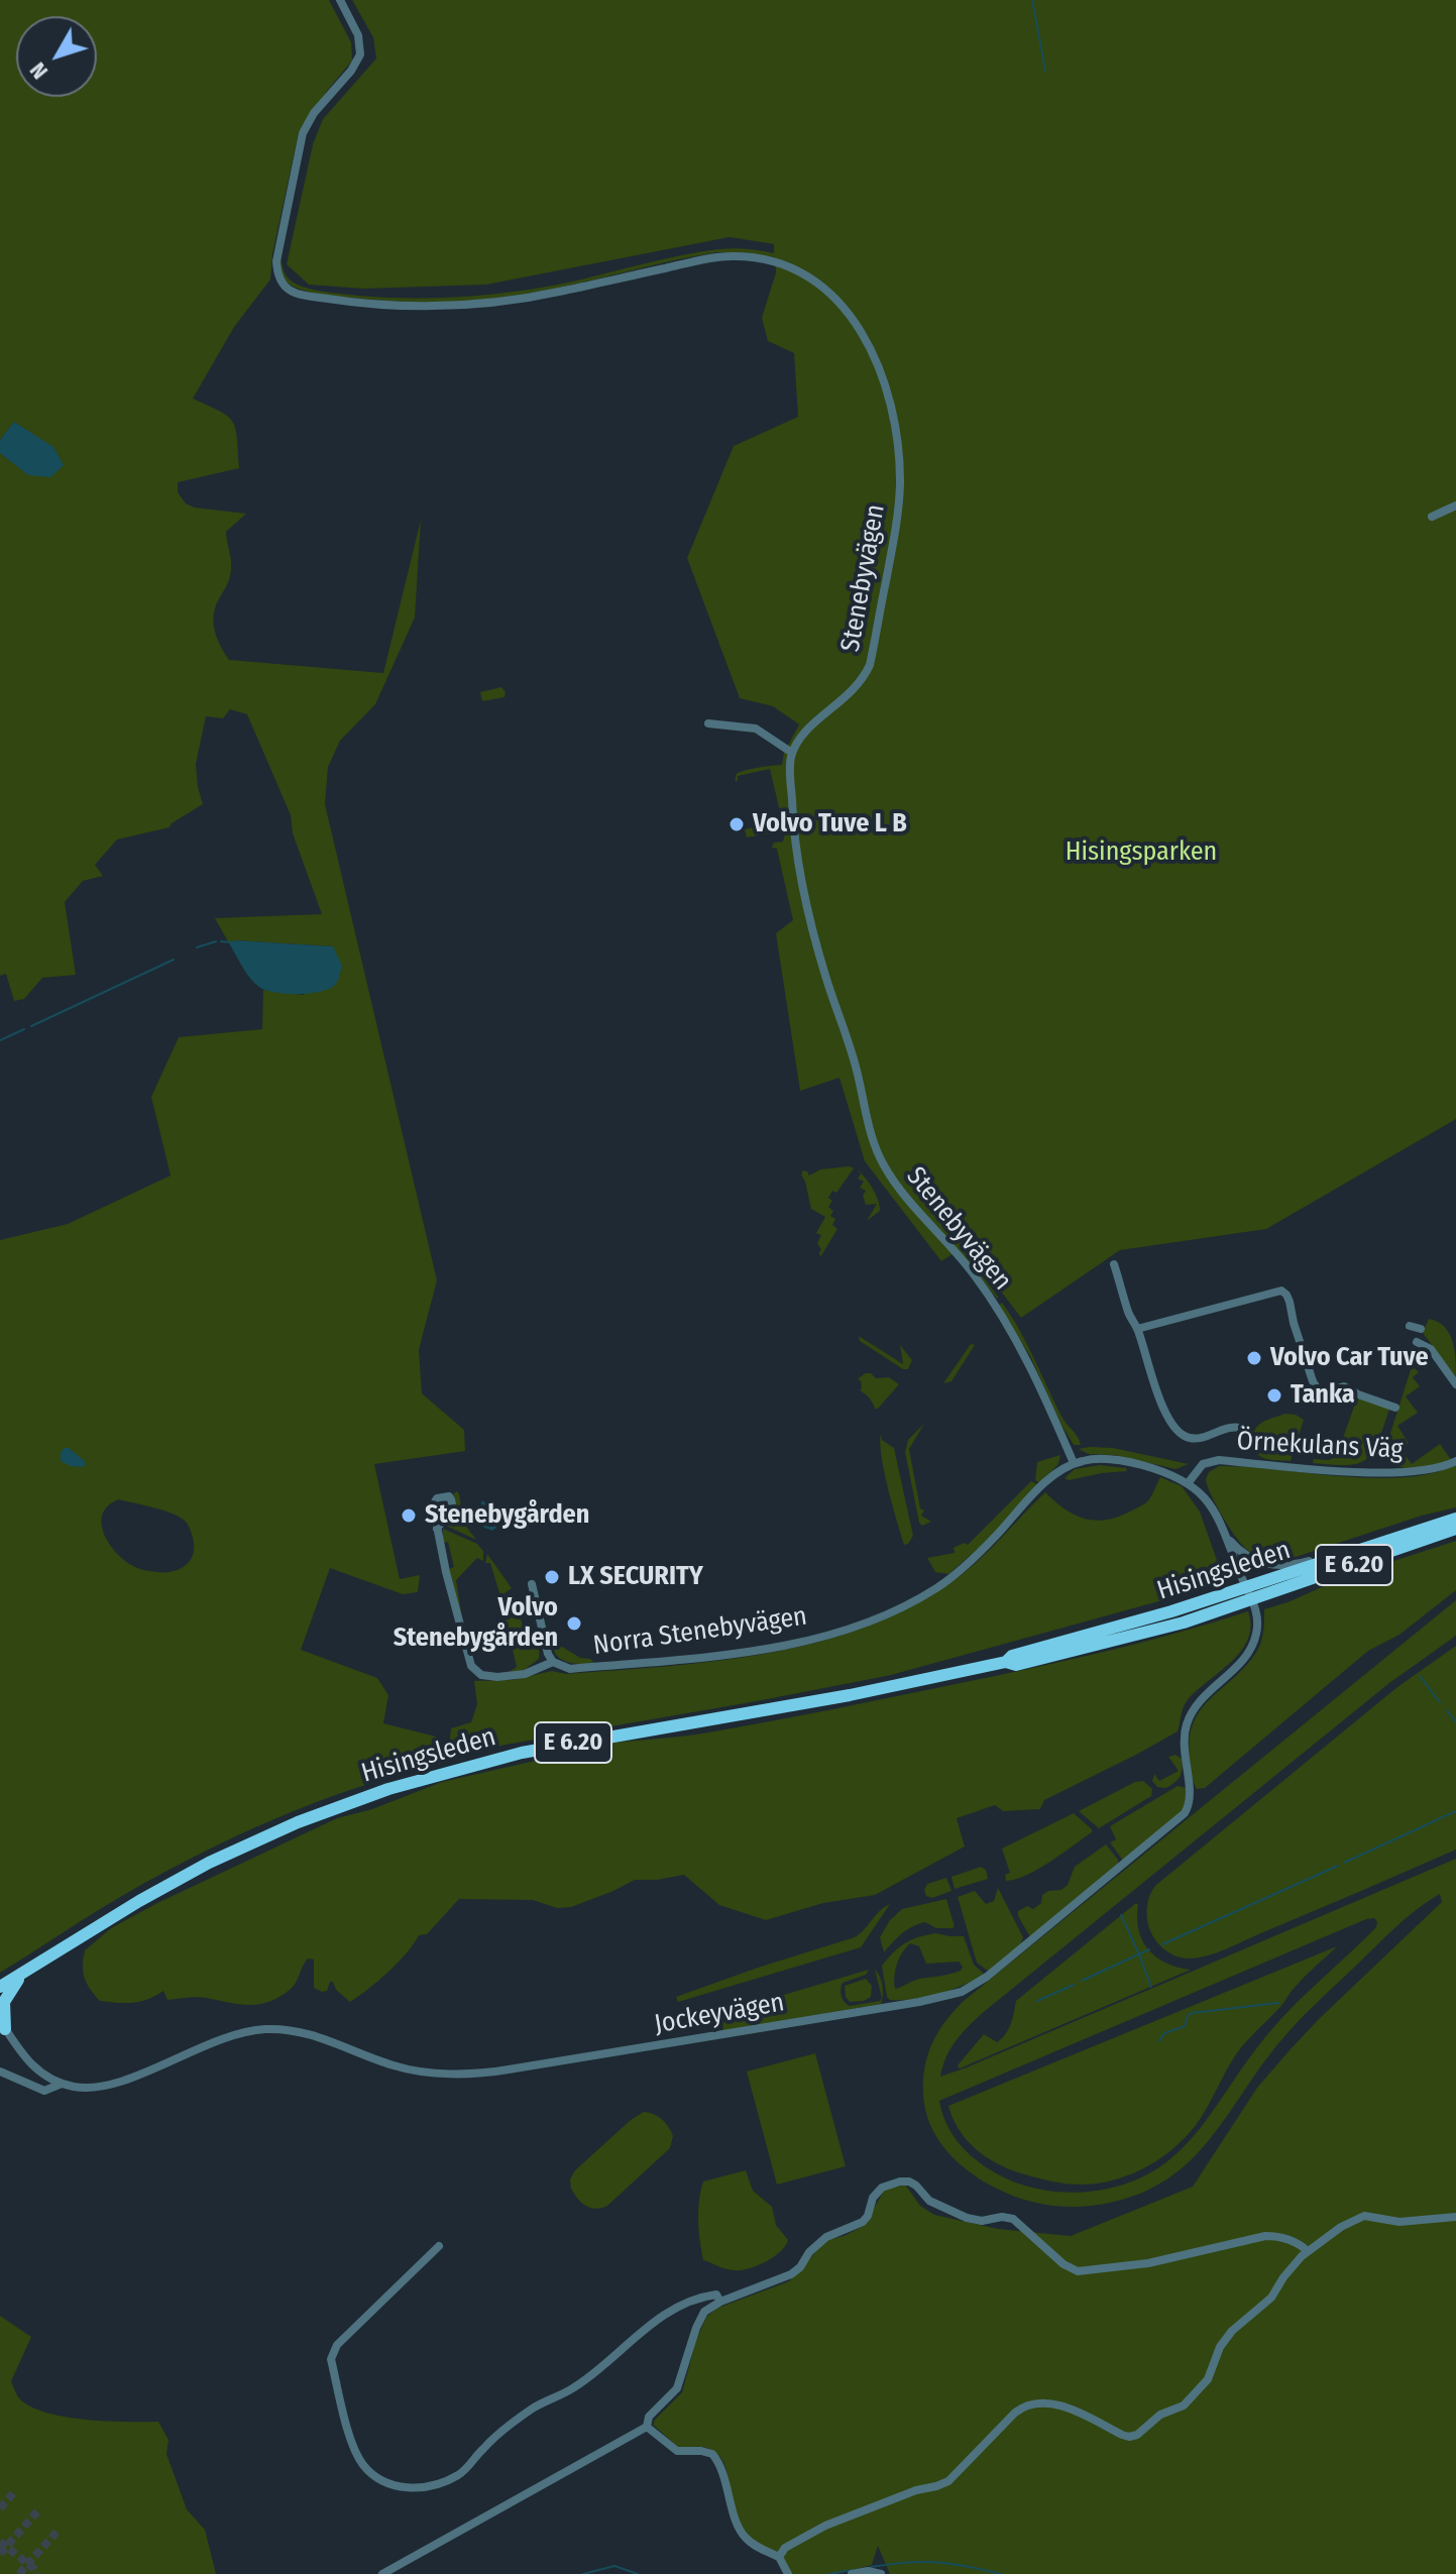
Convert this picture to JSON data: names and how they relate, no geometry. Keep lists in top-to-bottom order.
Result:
{
  "streets": {
    "highway": ["E 6.20", "Hisingsleden"],
    "street": [
      "Stenebyvägen",
      "Örnekulans Väg",
      "Norra Stenebyvägen",
      "Jockeyvägen"
    ]
  },
  "crossings": [
    ["Stenebyvägen", "Norra Stenebyvägen"],
    ["Hisingsleden", "Jockeyvägen"]
  ],
  "parks": ["Hisingsparken"],
  "places": [
    "Volvo Tuve L B",
    "Volvo Car Tuve",
    "Tanka",
    "Stenebygården",
    "LX SECURITY",
    "Volvo Stenebygården"
  ],
  "north": "bottom left"
}
